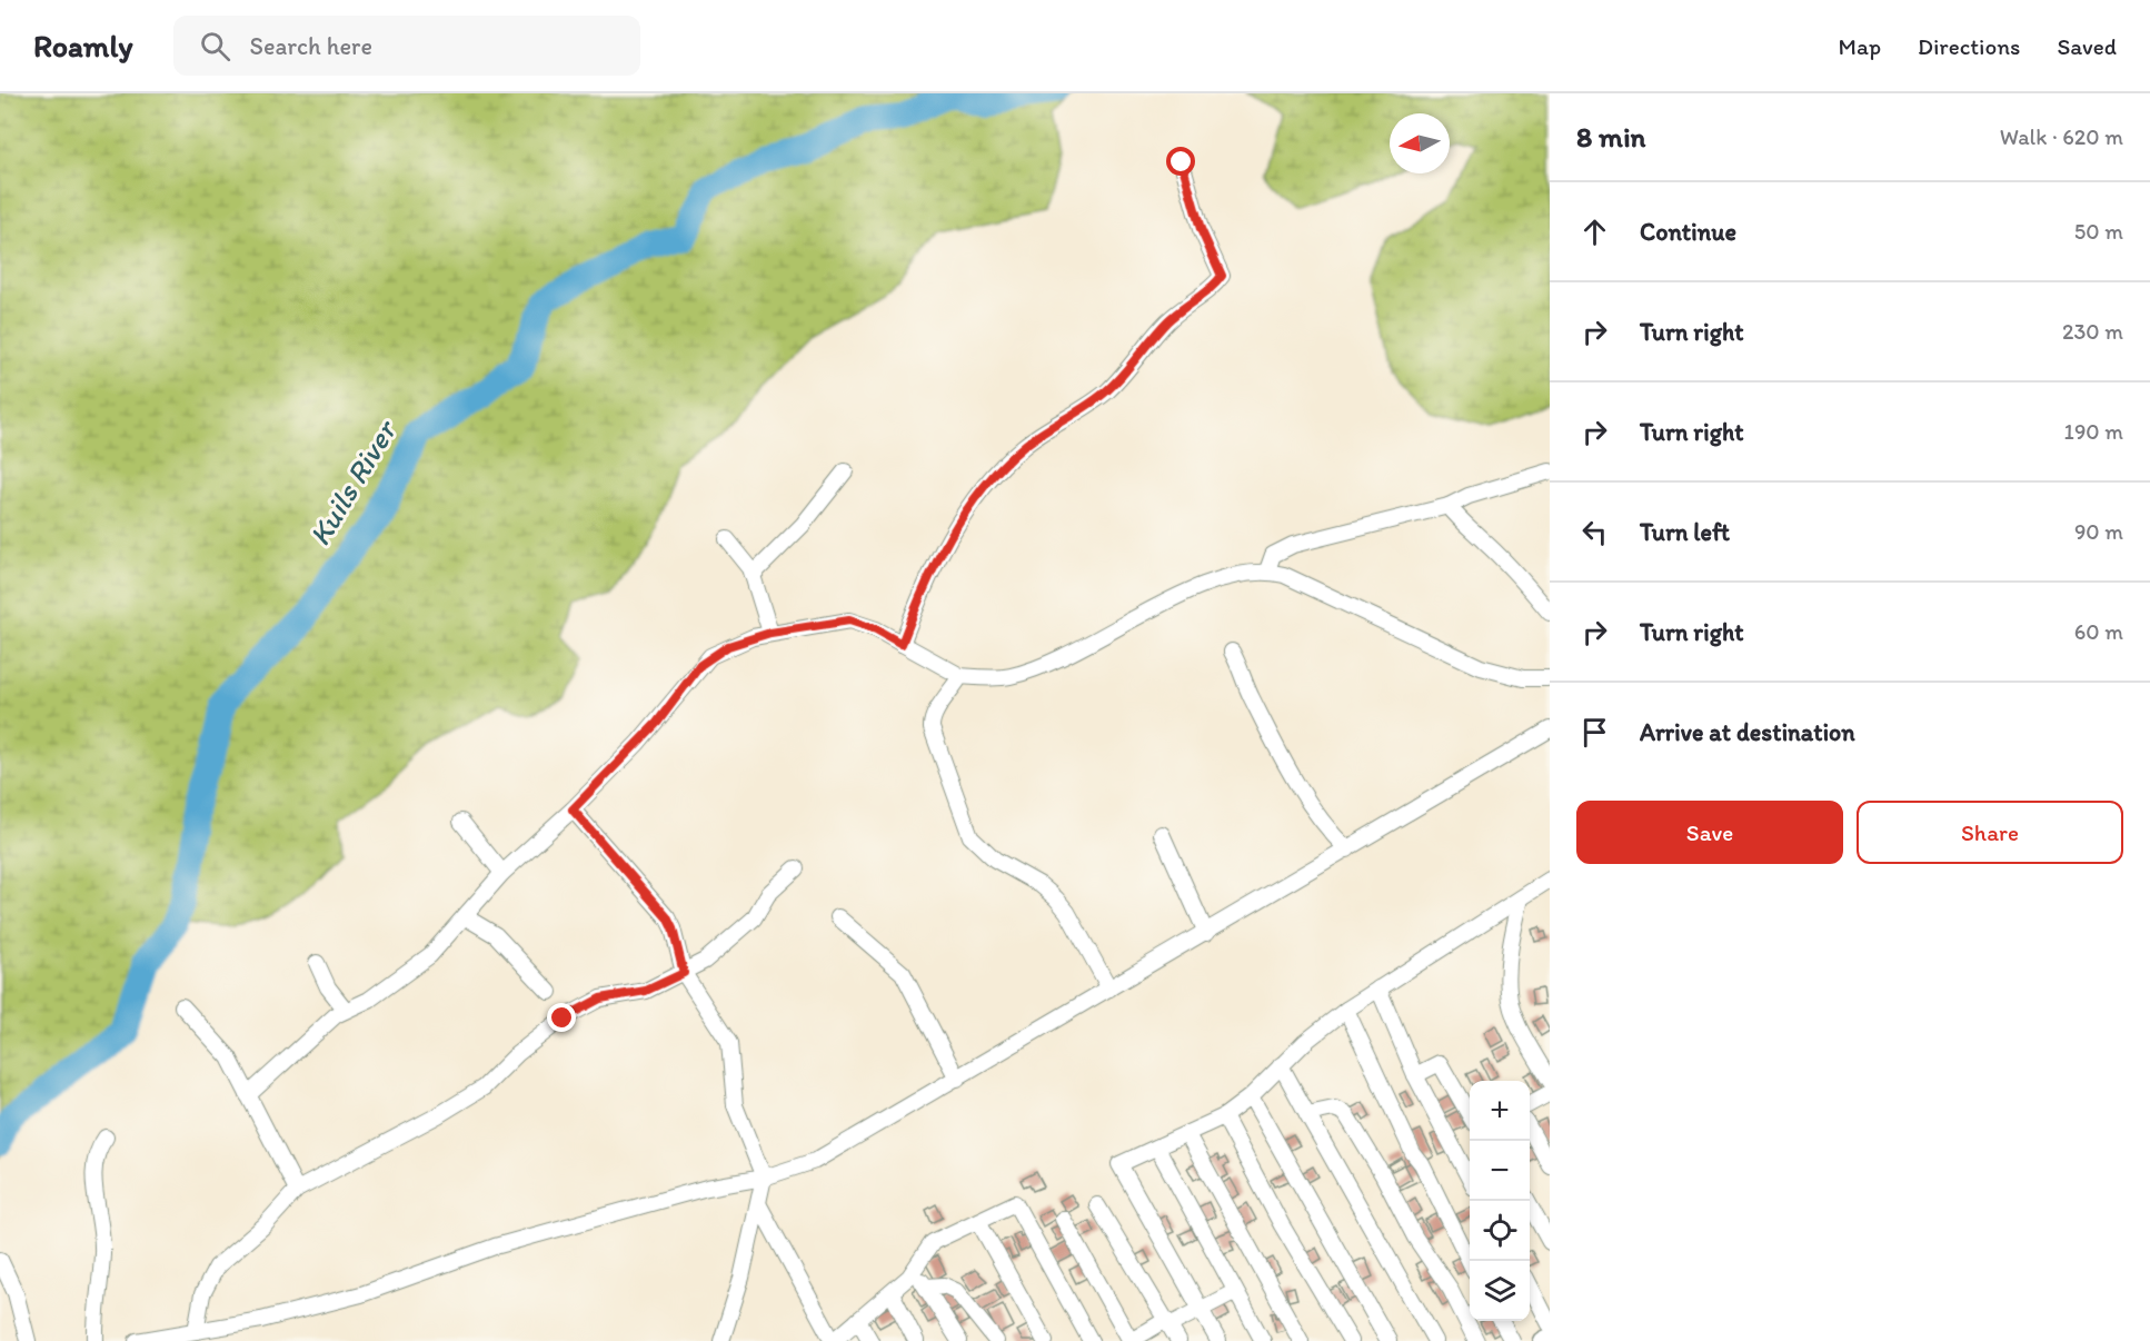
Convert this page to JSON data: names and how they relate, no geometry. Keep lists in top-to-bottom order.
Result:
{
  "water": ["Kuils River"],
  "north": "left",
  "page": {
    "header": "Roamly",
    "search": "Search here",
    "nav": ["Map", "Directions", "Saved"],
    "heading": ["8 min", "Walk · 620 m"],
    "list": [
      ["Continue", "50 m"],
      ["Turn right", "230 m"],
      ["Turn right", "190 m"],
      ["Turn left", "90 m"],
      ["Turn right", "60 m"],
      "Arrive at destination"
    ],
    "buttons": ["Save", "Share"],
    "map_buttons": ["+", "−"]
  }
}
